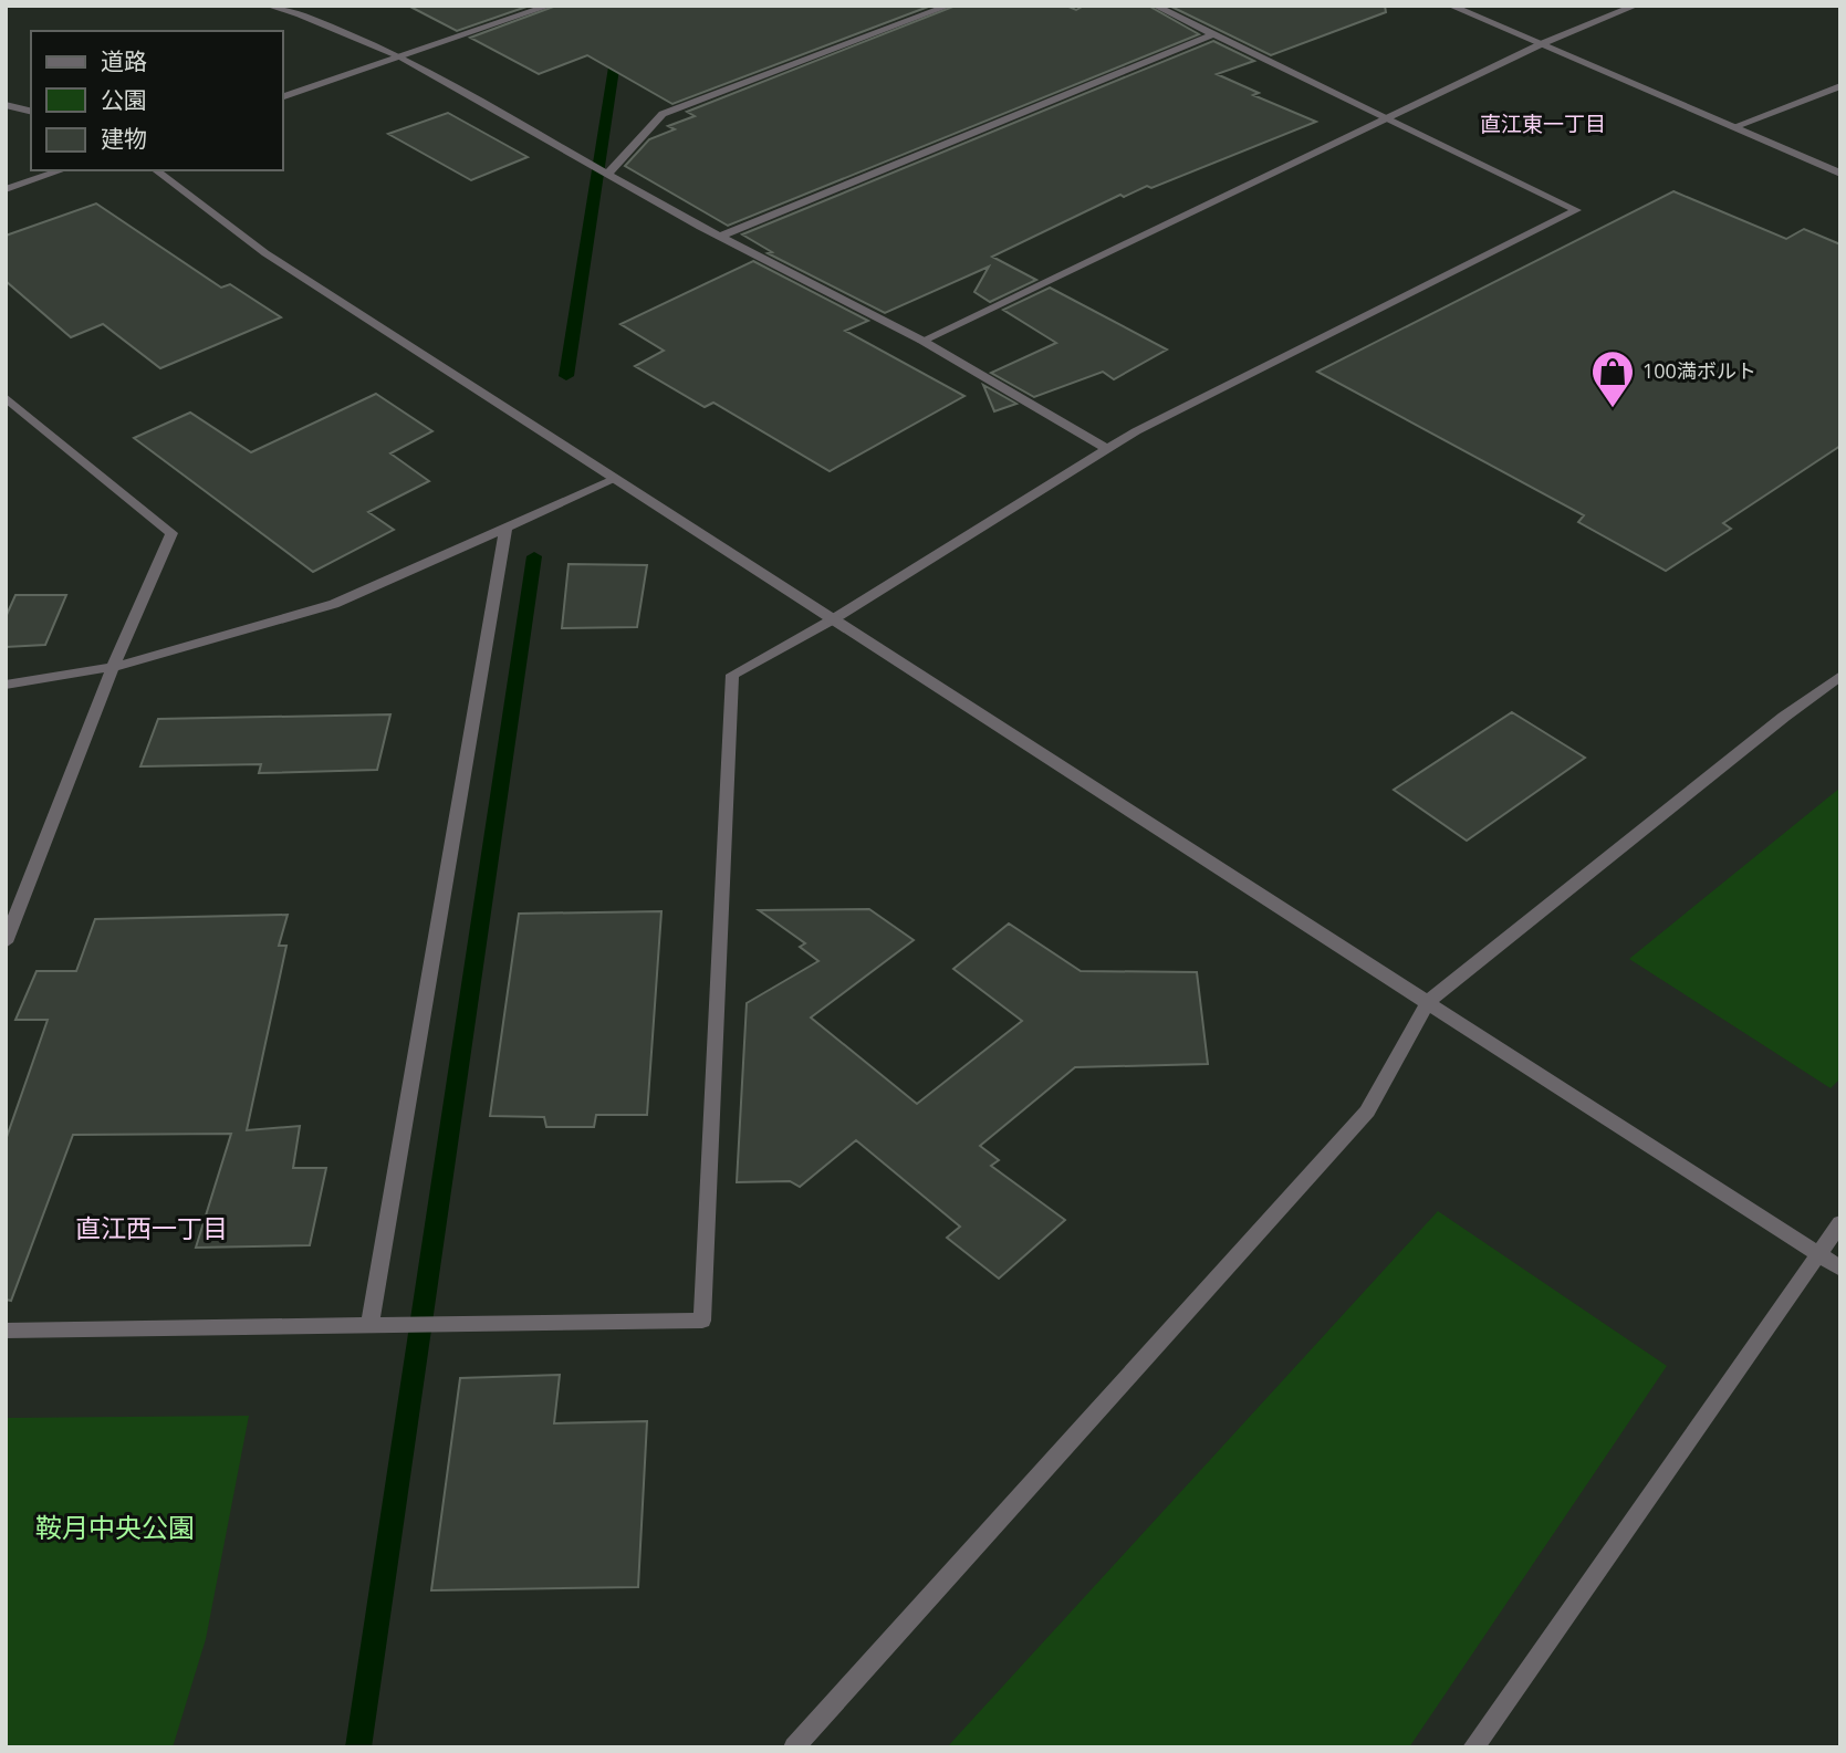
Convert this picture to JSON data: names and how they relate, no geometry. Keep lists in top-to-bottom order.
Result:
{
  "districts": ["直江東一丁目", "直江西一丁目"],
  "parks": ["鞍月中央公園"],
  "places": {
    "shop": ["100満ボルト"]
  },
  "legend": ["道路", "公園", "建物"]
}
